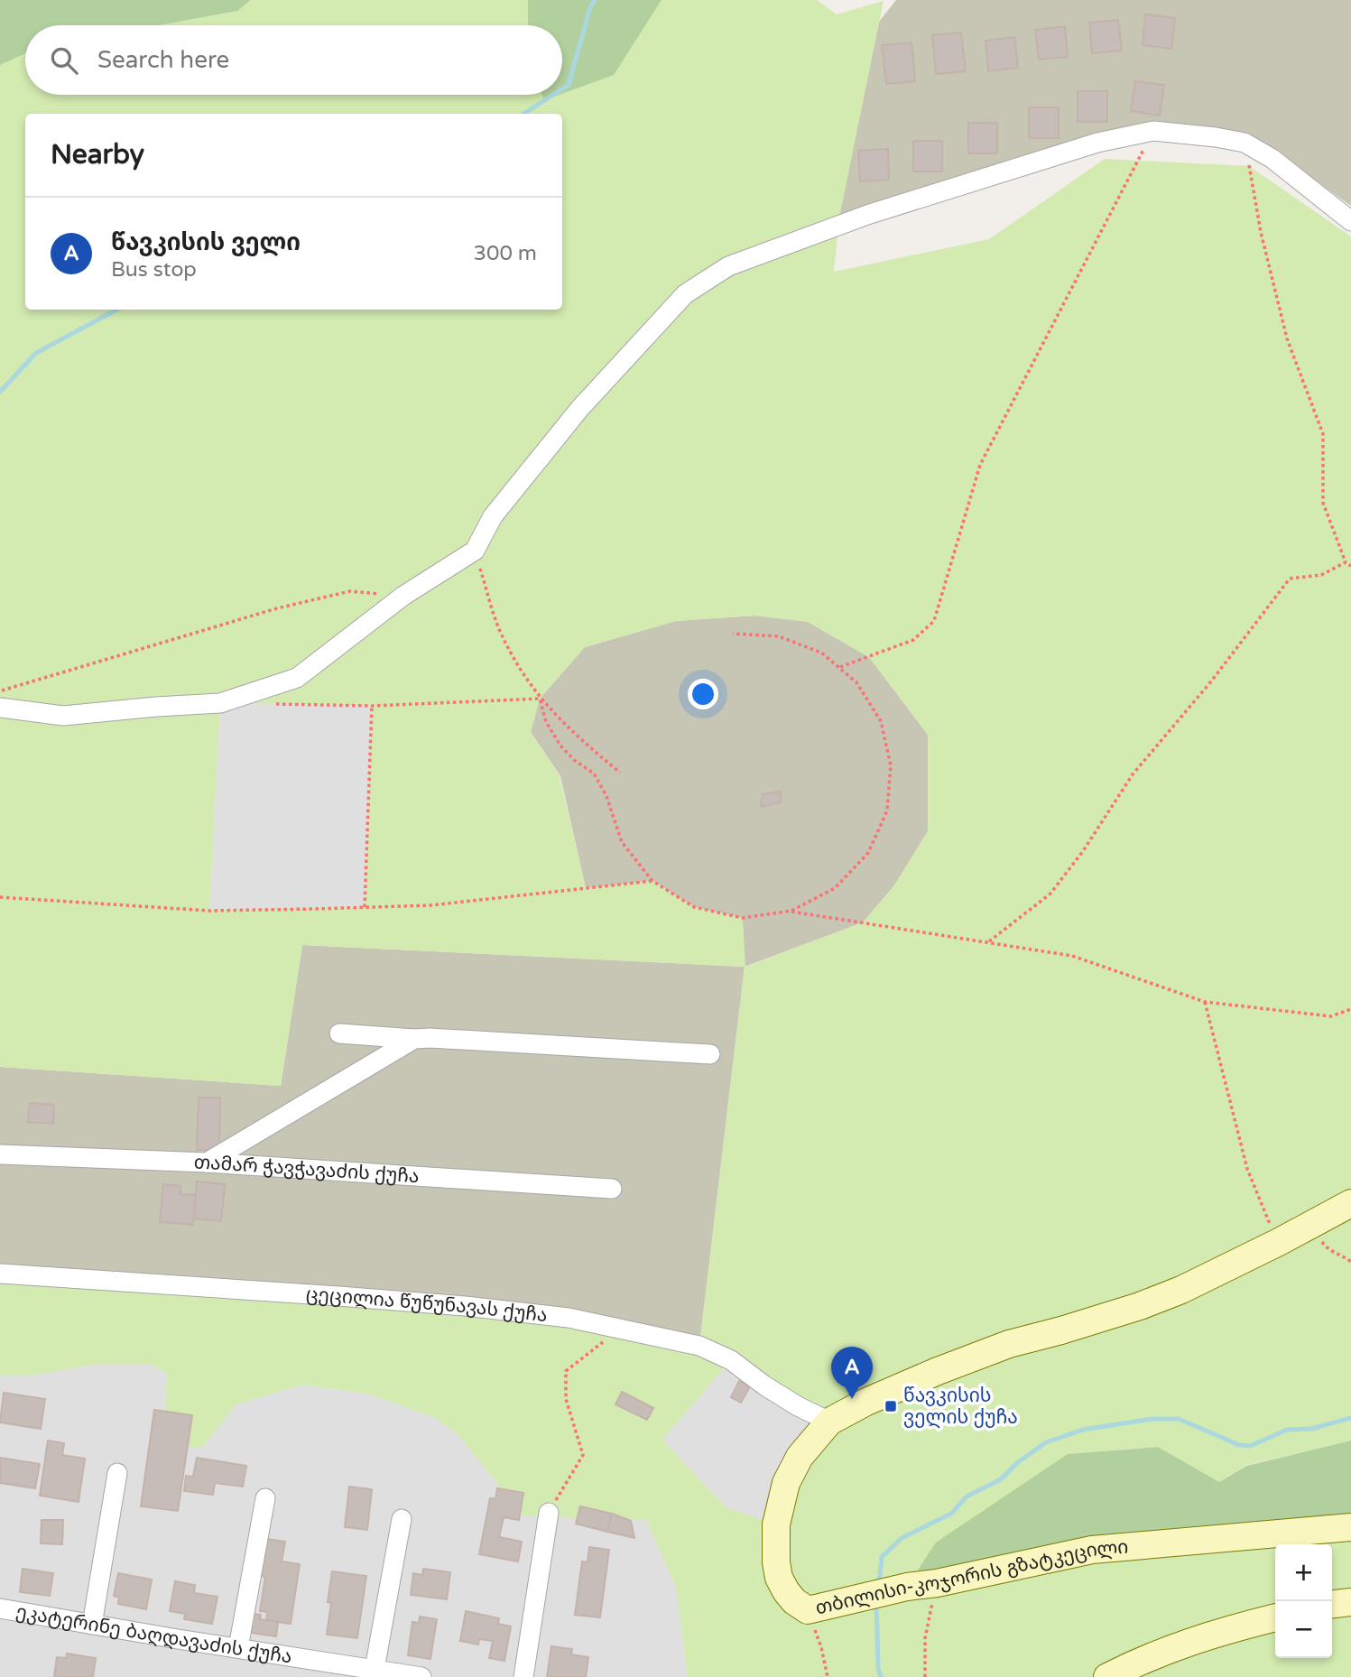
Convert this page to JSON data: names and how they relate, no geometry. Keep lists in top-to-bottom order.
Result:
{
  "streets": {
    "main road": ["თბილისი-კოჯორის გზატკეცილი"],
    "street": ["თამარ ჭავჭავაძის ქუჩა", "ცეცილია წუწუნავას ქუჩა", "ეკატერინე ბაღდავაძის ქუჩა"]
  },
  "crossings": [
    ["ცეცილია წუწუნავას ქუჩა", "თბილისი-კოჯორის გზატკეცილი"]
  ],
  "places": {
    "transit": ["წავკისის ველის ქუჩა"]
  },
  "page": {
    "search": "Search here",
    "heading": "Nearby",
    "list": [
      {
        "mark": "A",
        "name": "წავკისის ველი",
        "note": "Bus stop",
        "value": "300 m"
      }
    ],
    "pins": "A",
    "map_buttons": ["+", "−"]
  }
}
